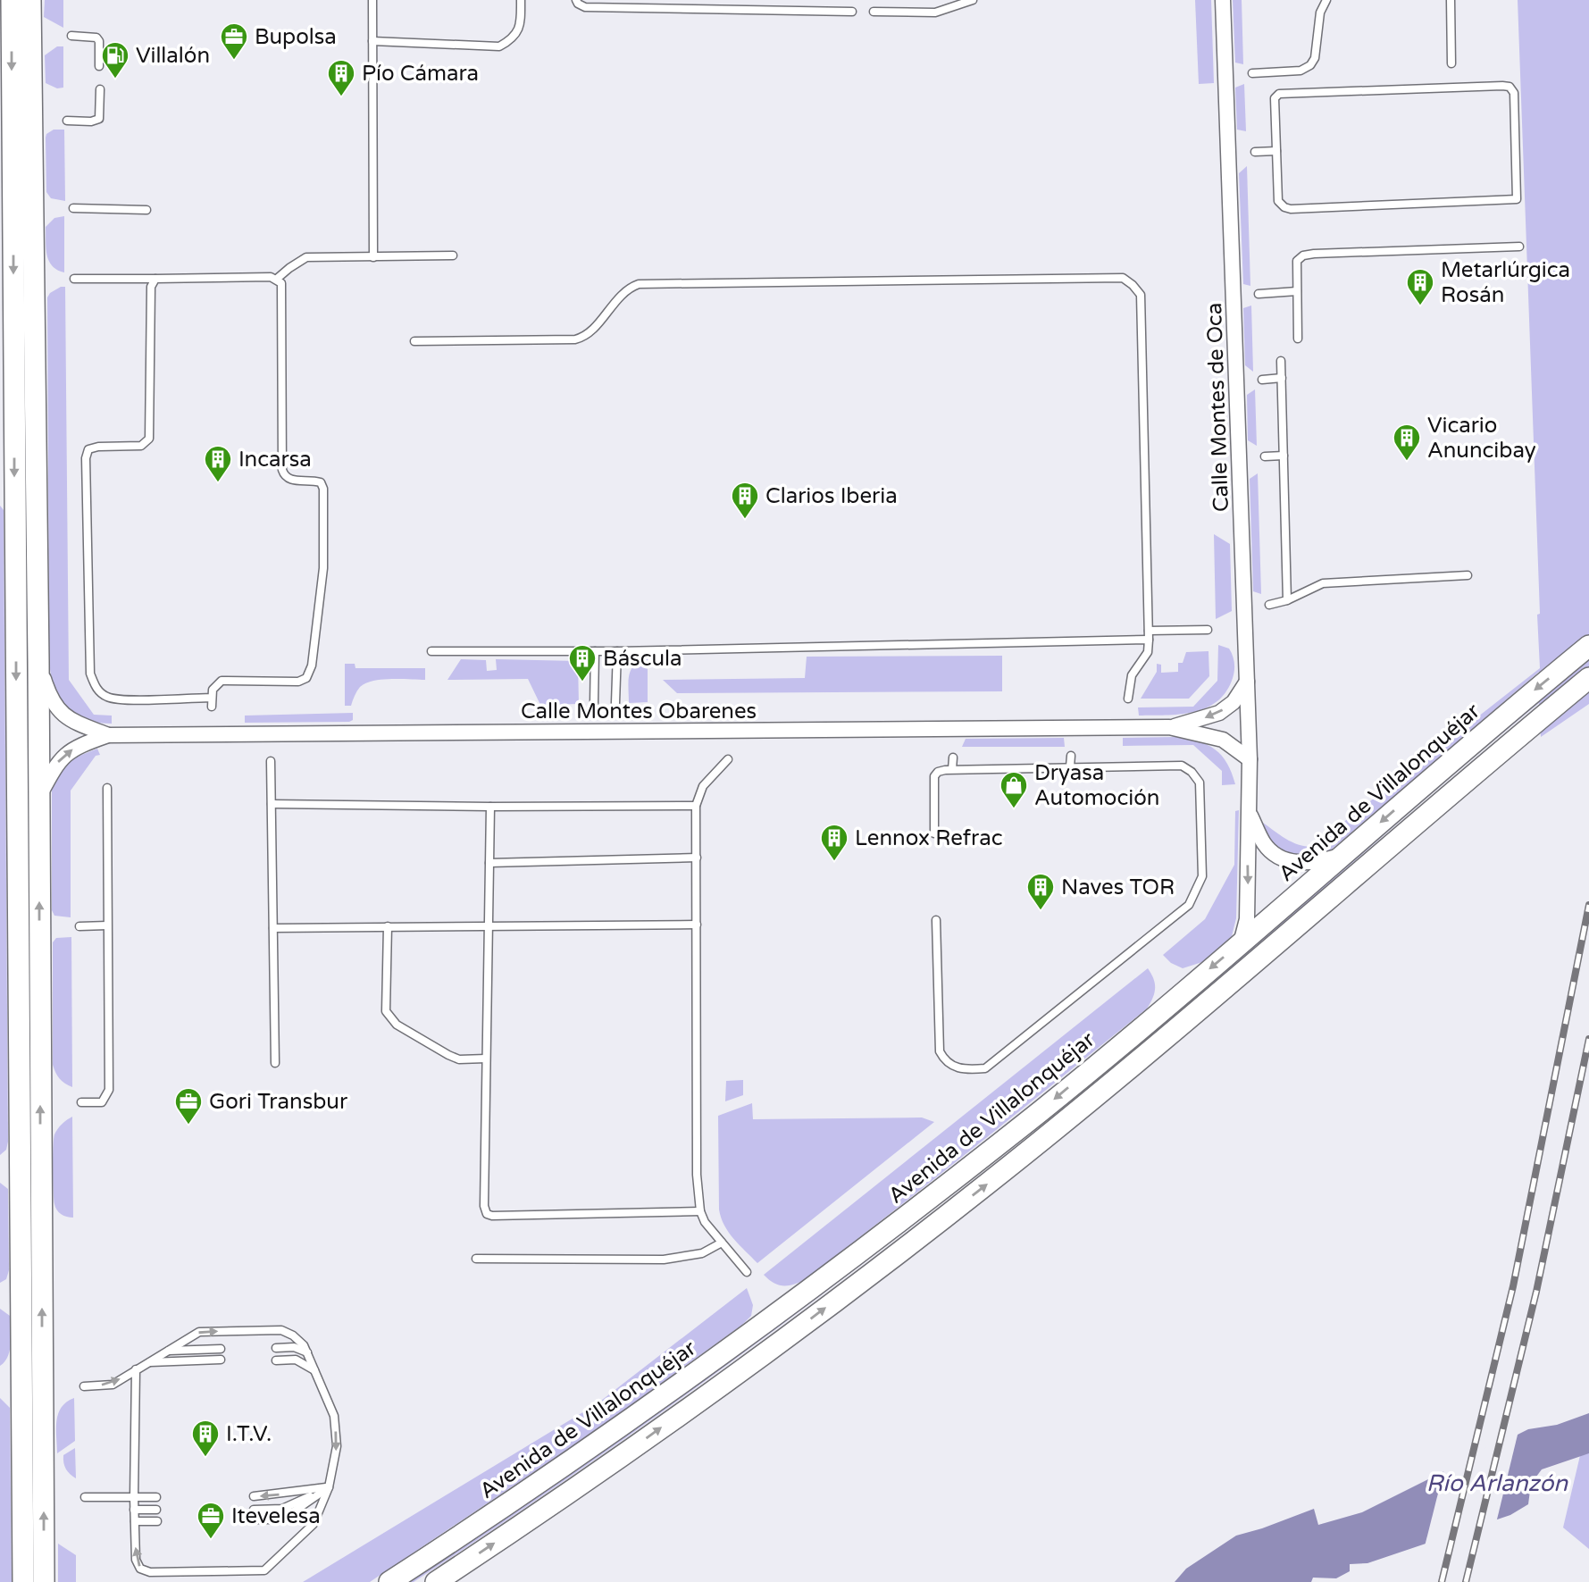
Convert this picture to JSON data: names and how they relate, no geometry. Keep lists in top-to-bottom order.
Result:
{
  "streets": {
    "main road": ["Avenida de Villalonquéjar"],
    "street": ["Calle Montes de Oca", "Calle Montes Obarenes"]
  },
  "crossings": [
    ["Calle Montes de Oca", "Calle Montes Obarenes"],
    ["Calle Montes de Oca", "Avenida de Villalonquéjar"]
  ],
  "water": ["Río Arlanzón"],
  "places": {
    "office": ["Bupolsa", "Gori Transbur", "Itevelesa"],
    "fuel station": ["Villalón"],
    "building": [
      "Pío Cámara",
      "Metarlúrgica Rosán",
      "Vicario Anuncibay",
      "Incarsa",
      "Clarios Iberia",
      "Báscula",
      "Lennox Refrac",
      "Naves TOR",
      "I.T.V."
    ],
    "shop": ["Dryasa Automoción"]
  }
}
